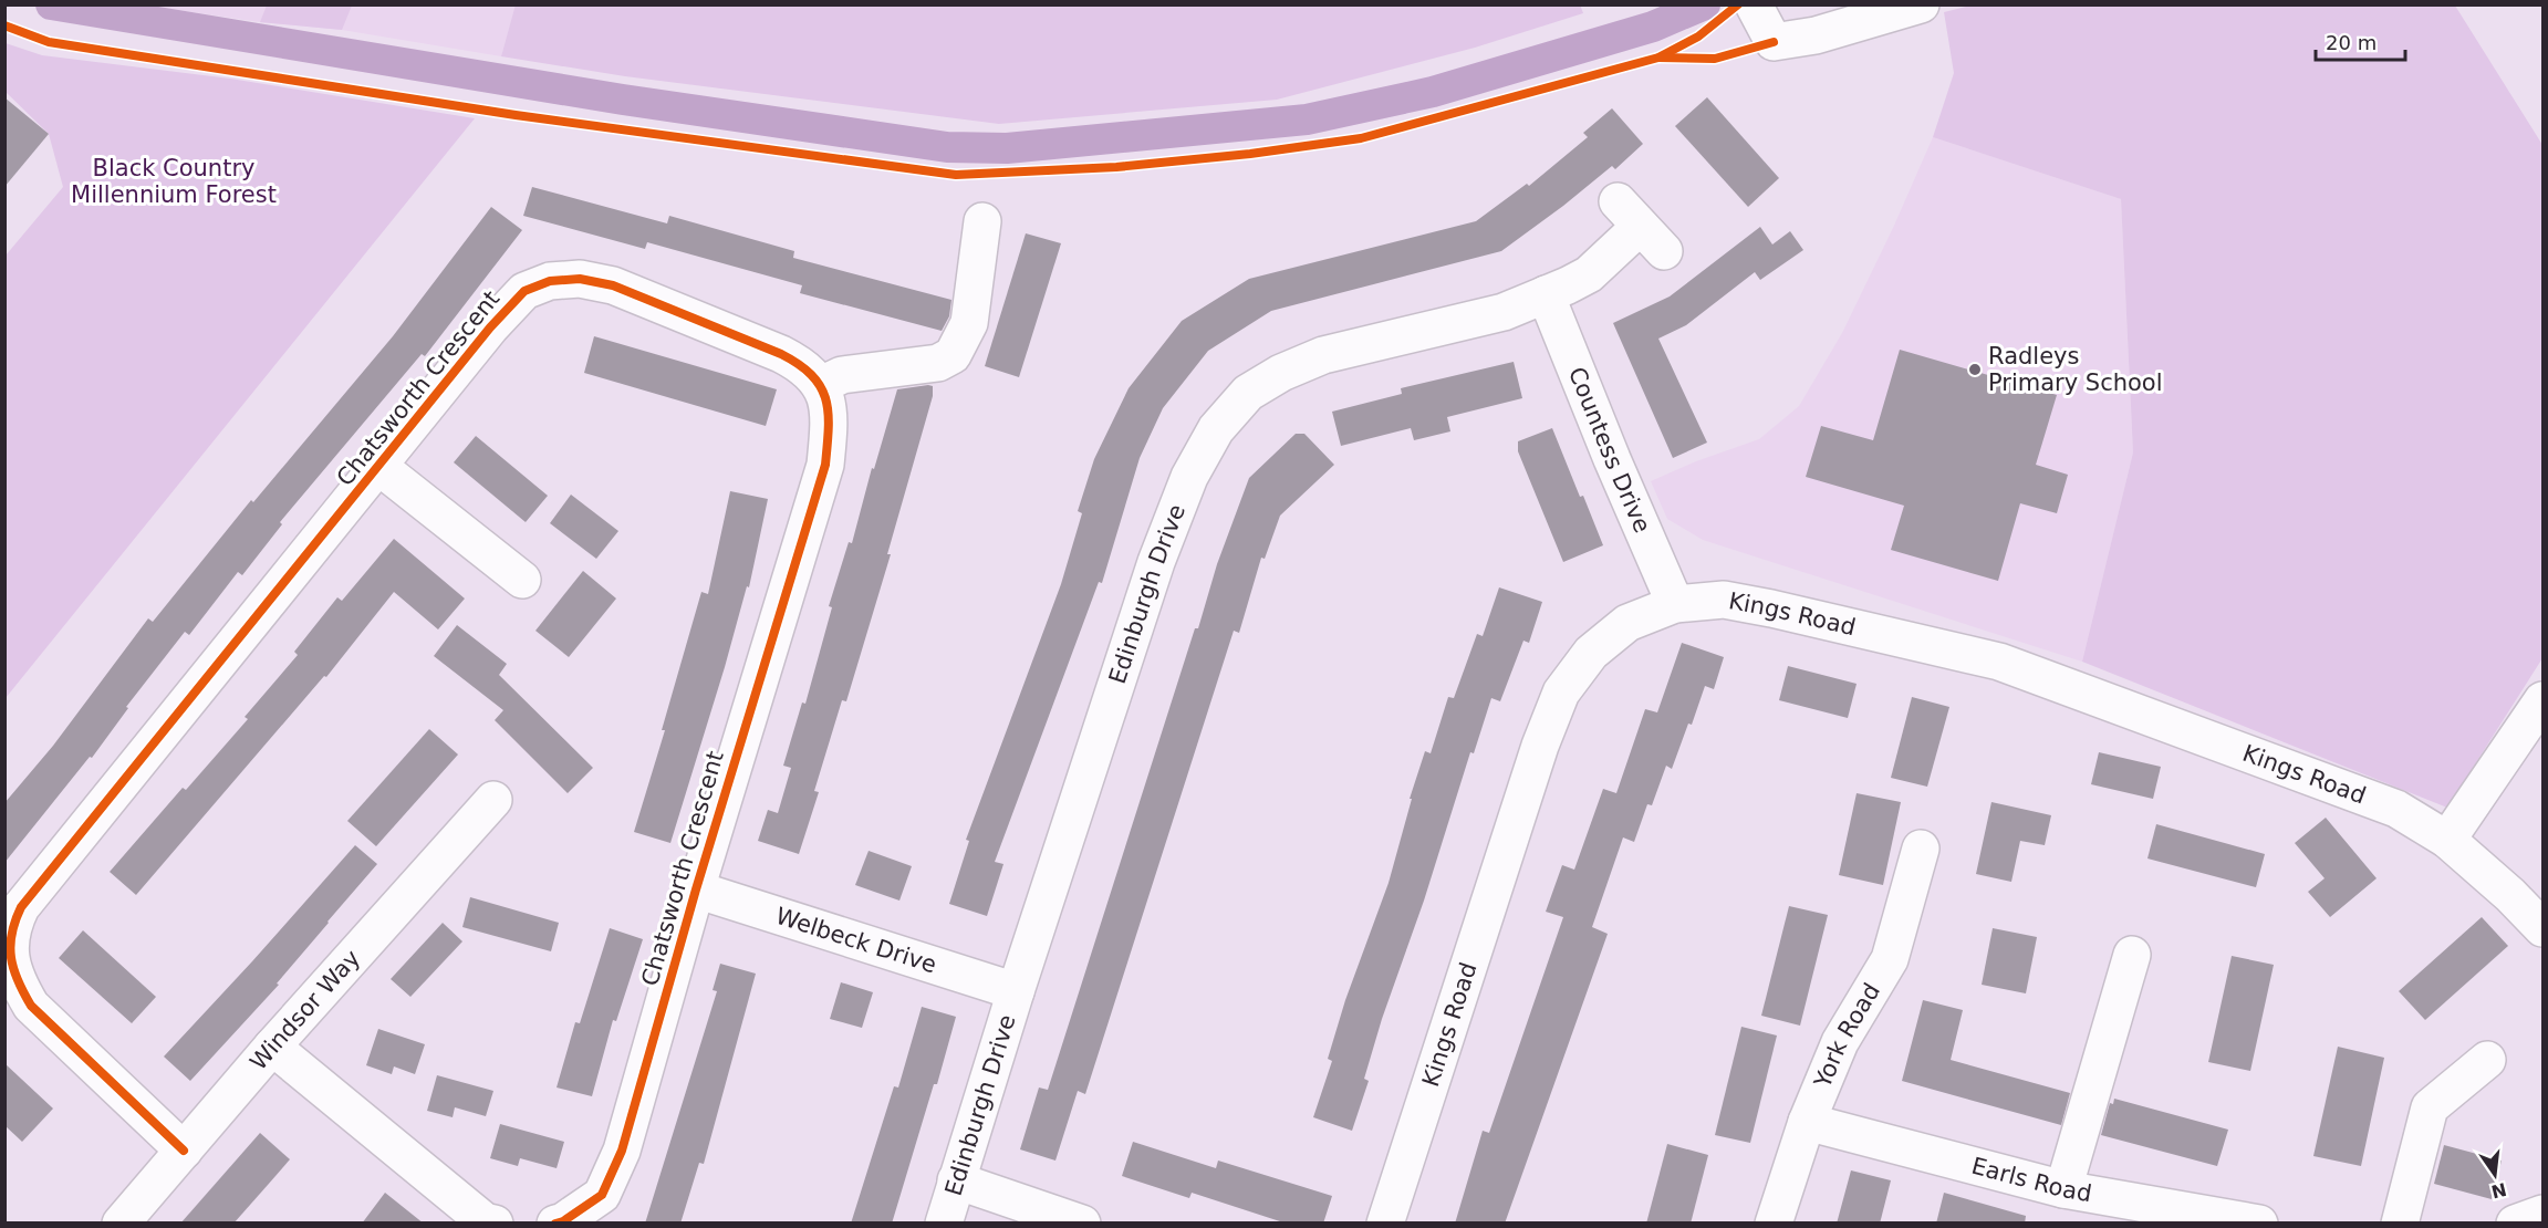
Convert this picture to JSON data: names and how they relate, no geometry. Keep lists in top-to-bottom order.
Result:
{
  "streets": {
    "street": [
      "Chatsworth Crescent",
      "Countess Drive",
      "Edinburgh Drive",
      "Kings Road",
      "Welbeck Drive",
      "Windsor Way",
      "York Road",
      "Earls Road"
    ]
  },
  "crossings": [
    ["Chatsworth Crescent", "Welbeck Drive"],
    ["Chatsworth Crescent", "Windsor Way"],
    ["Countess Drive", "Edinburgh Drive"],
    ["Countess Drive", "Kings Road"],
    ["Edinburgh Drive", "Welbeck Drive"],
    ["York Road", "Earls Road"]
  ],
  "parks": ["Black Country Millennium Forest"],
  "places": ["Radleys Primary School"],
  "scale_bar": "20 m",
  "north": "bottom"
}
